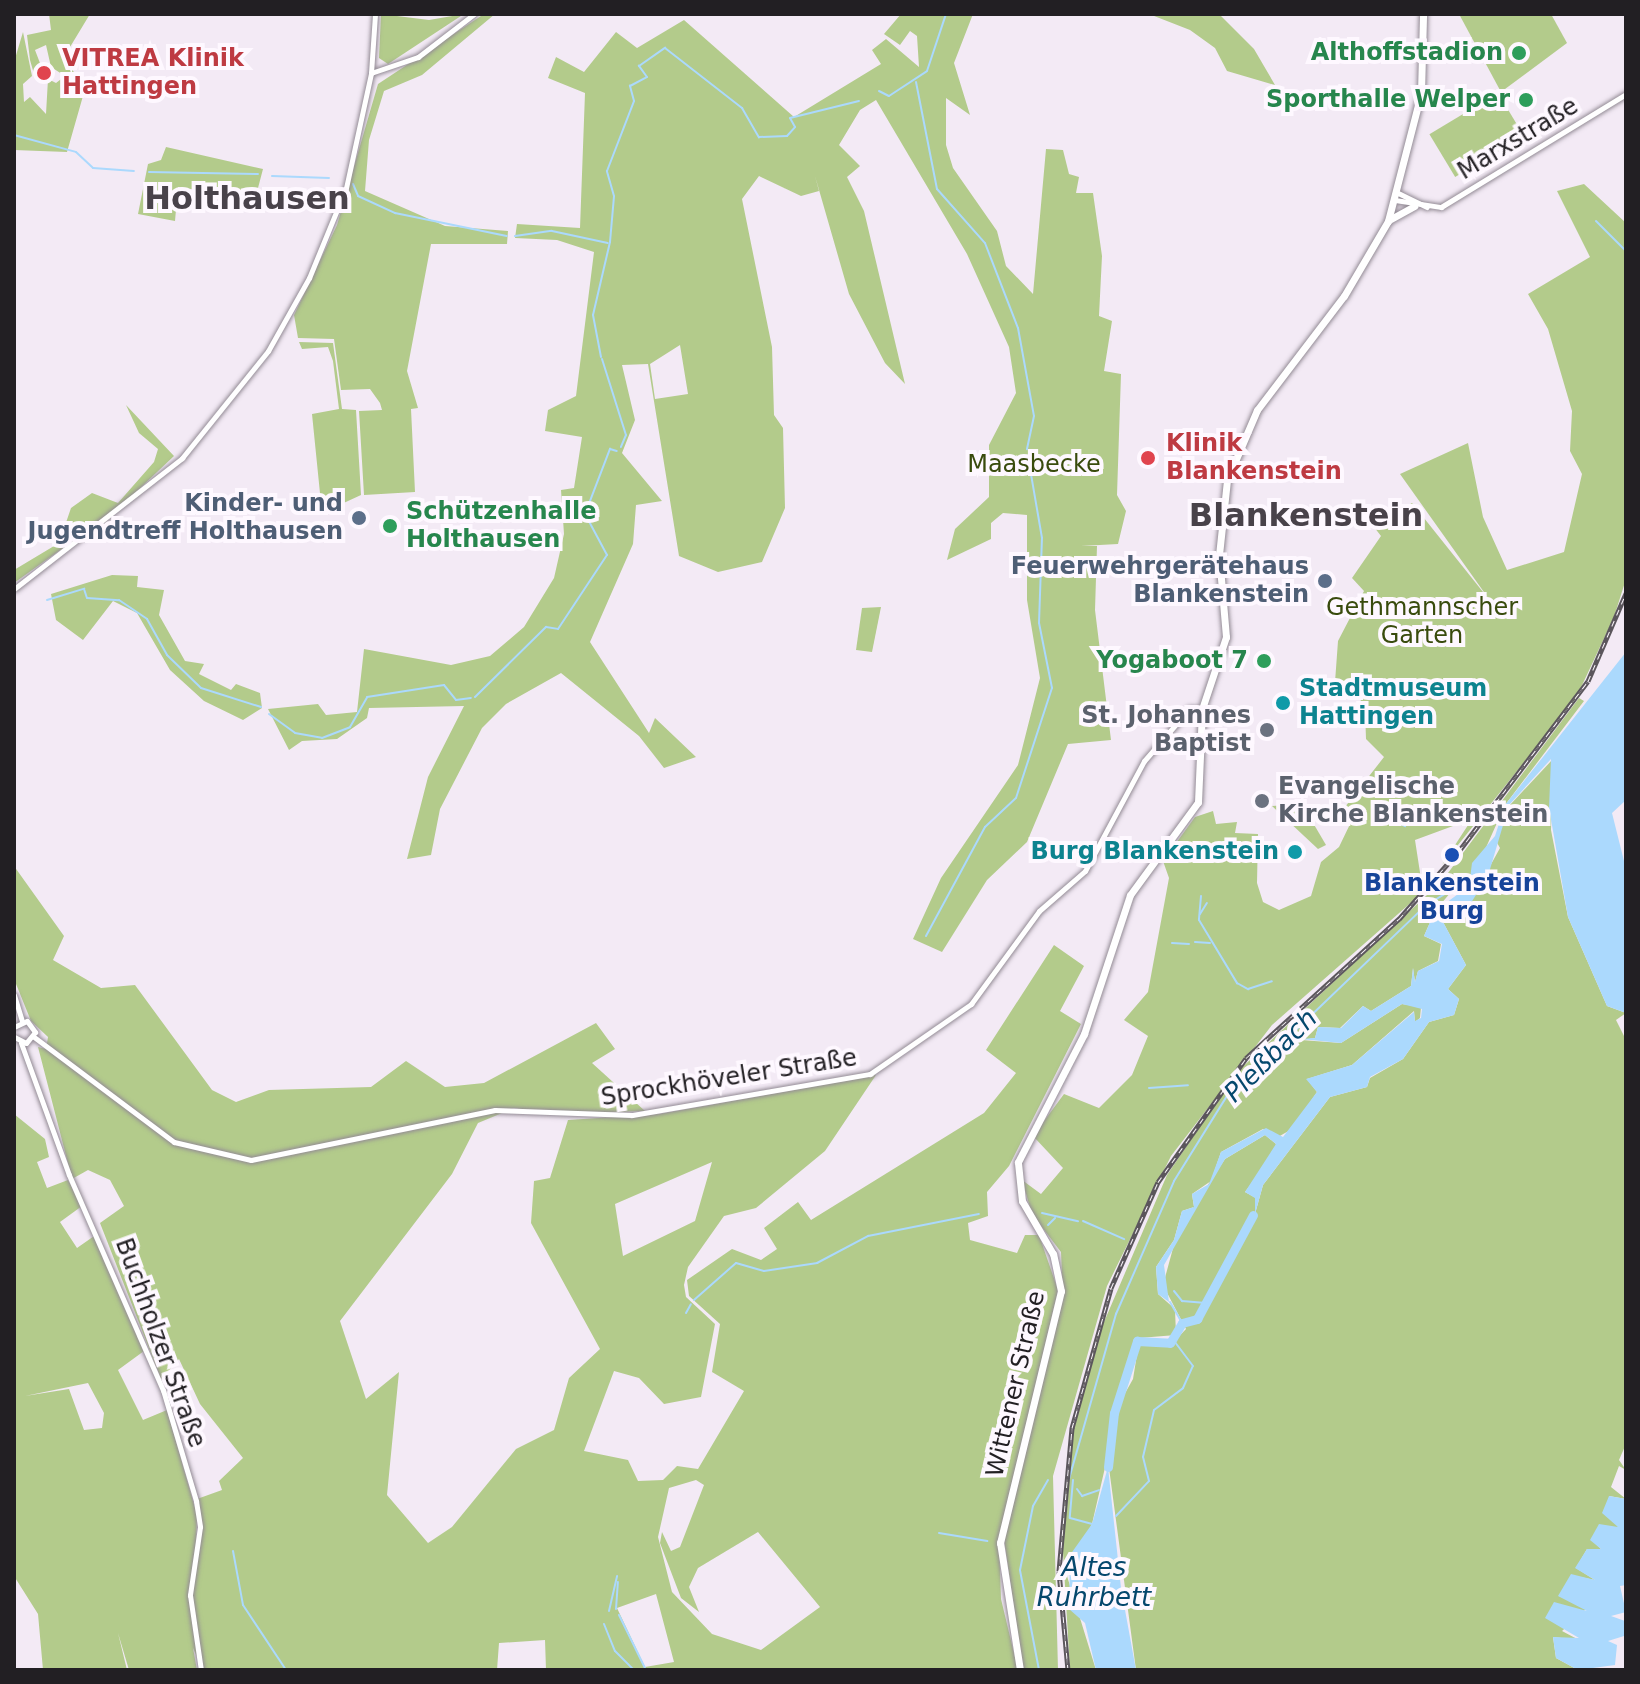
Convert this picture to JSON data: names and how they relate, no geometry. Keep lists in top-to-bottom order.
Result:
{
  "streets": {
    "main road": ["Wittener Straße"],
    "street": ["Marxstraße", "Sprockhöveler Straße", "Buchholzer Straße"]
  },
  "crossings": [
    ["Marxstraße", "Wittener Straße"],
    ["Sprockhöveler Straße", "Wittener Straße"]
  ],
  "districts": ["Holthausen", "Blankenstein"],
  "water": ["Pleßbach", "Altes Ruhrbett"],
  "parks": ["Maasbecke", "Gethmannscher Garten"],
  "places": [
    "Althoffstadion",
    "VITREA Klinik Hattingen",
    "Sporthalle Welper",
    "Klinik Blankenstein",
    "Kinder- und Jugendtreff Holthausen",
    "Schützenhalle Holthausen",
    "Feuerwehrgerätehaus Blankenstein",
    "Yogaboot 7",
    "Stadtmuseum Hattingen",
    "St. Johannes Baptist",
    "Evangelische Kirche Blankenstein",
    "Burg Blankenstein",
    "Blankenstein Burg"
  ]
}
